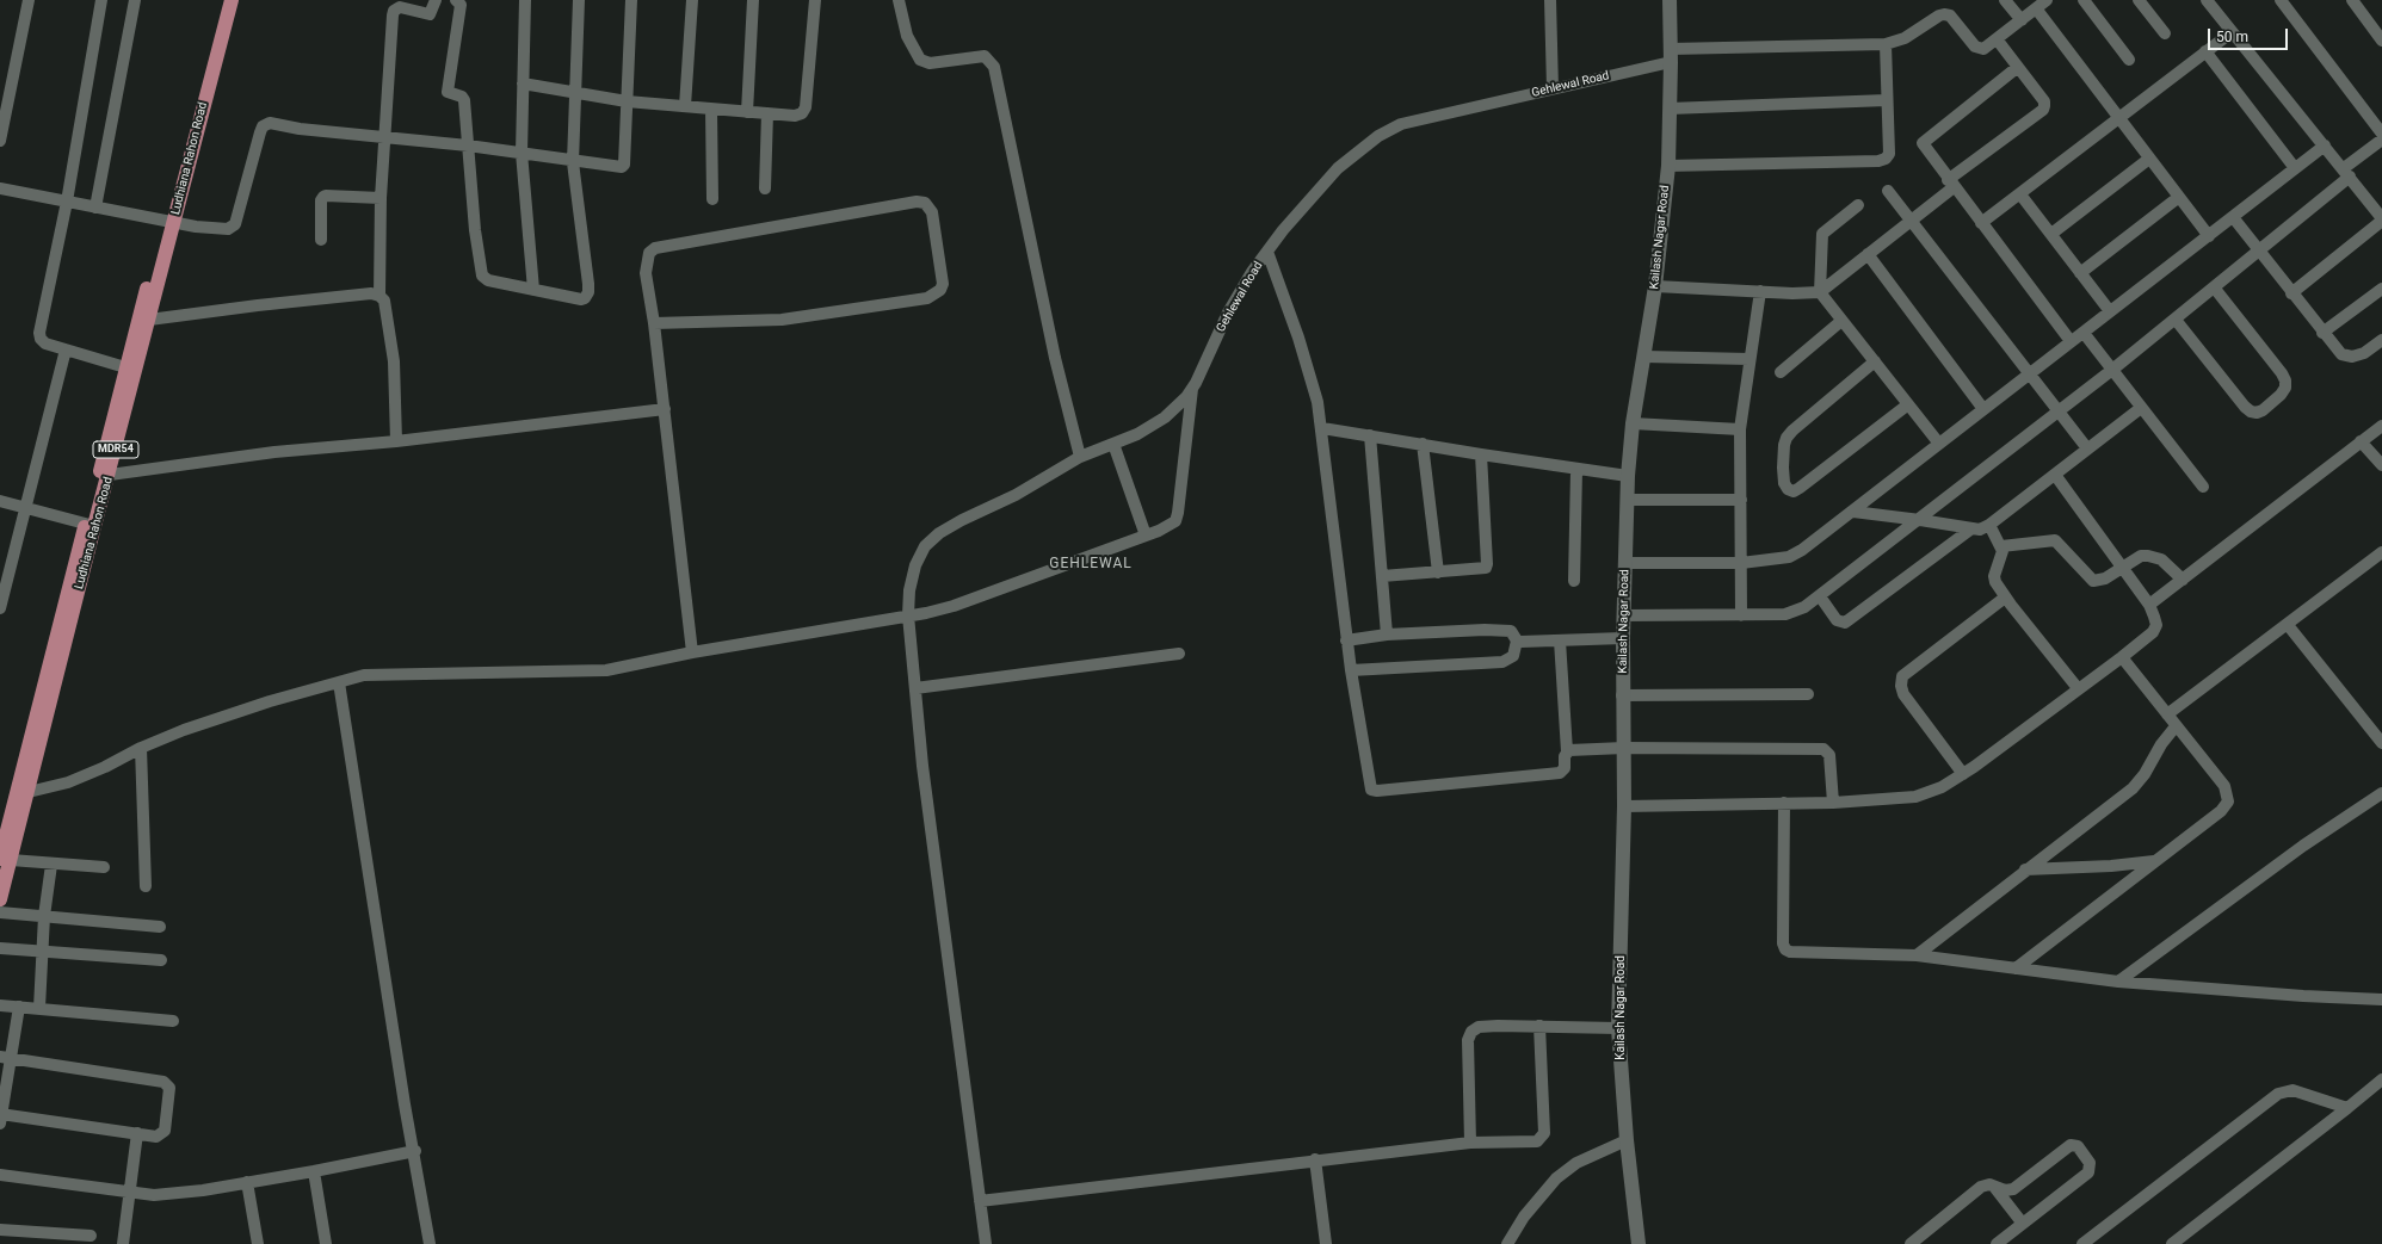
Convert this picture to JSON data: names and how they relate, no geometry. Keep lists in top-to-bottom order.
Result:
{
  "streets": {
    "main road": ["Ludhiana Rahon Road", "MDR54"],
    "street": ["Gehlewal Road", "Kailash Nagar Road"]
  },
  "crossings": [
    ["Gehlewal Road", "Kailash Nagar Road"]
  ],
  "districts": ["GEHLEWAL"],
  "scale_bar": "50 m"
}
